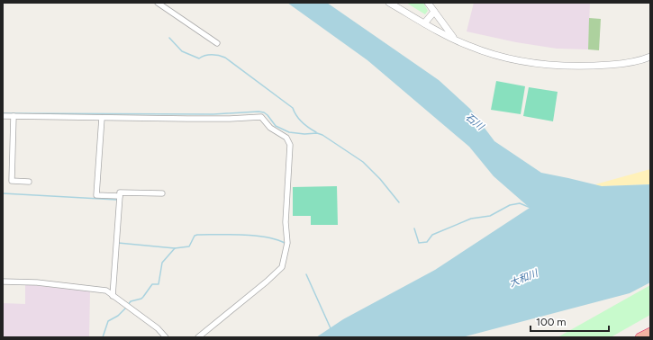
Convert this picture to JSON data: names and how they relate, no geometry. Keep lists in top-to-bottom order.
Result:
{
  "water": ["石川", "大和川"],
  "scale_bar": "100 m"
}
